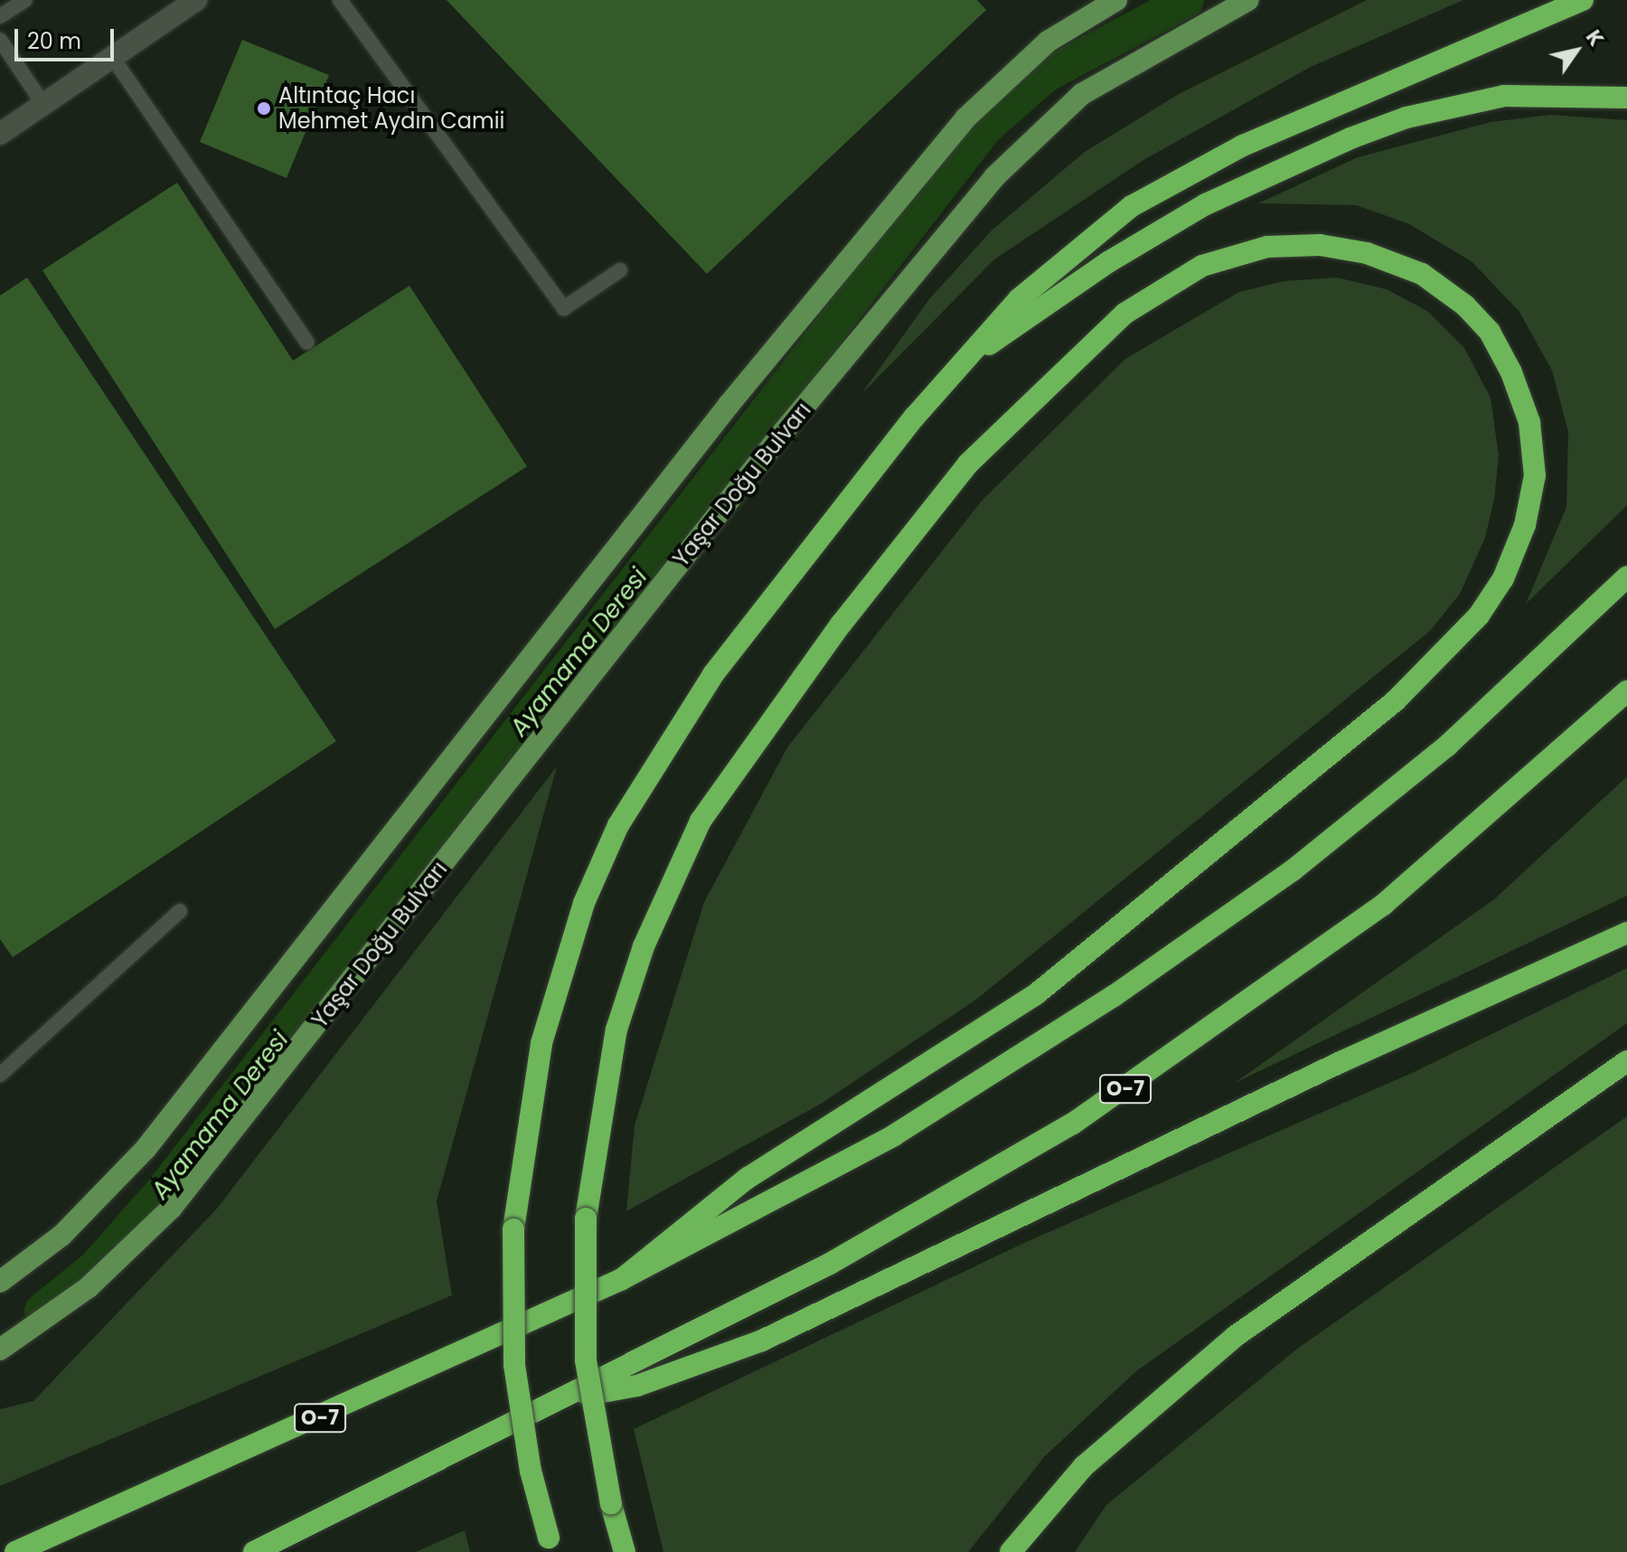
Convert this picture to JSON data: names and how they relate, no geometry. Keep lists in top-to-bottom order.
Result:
{
  "streets": {
    "highway": ["O-7"],
    "main road": ["Yaşar Doğu Bulvarı"]
  },
  "water": ["Ayamama Deresi"],
  "places": ["Altıntaç Hacı Mehmet Aydın Camii"],
  "scale_bar": "20 m",
  "north": "top right"
}
